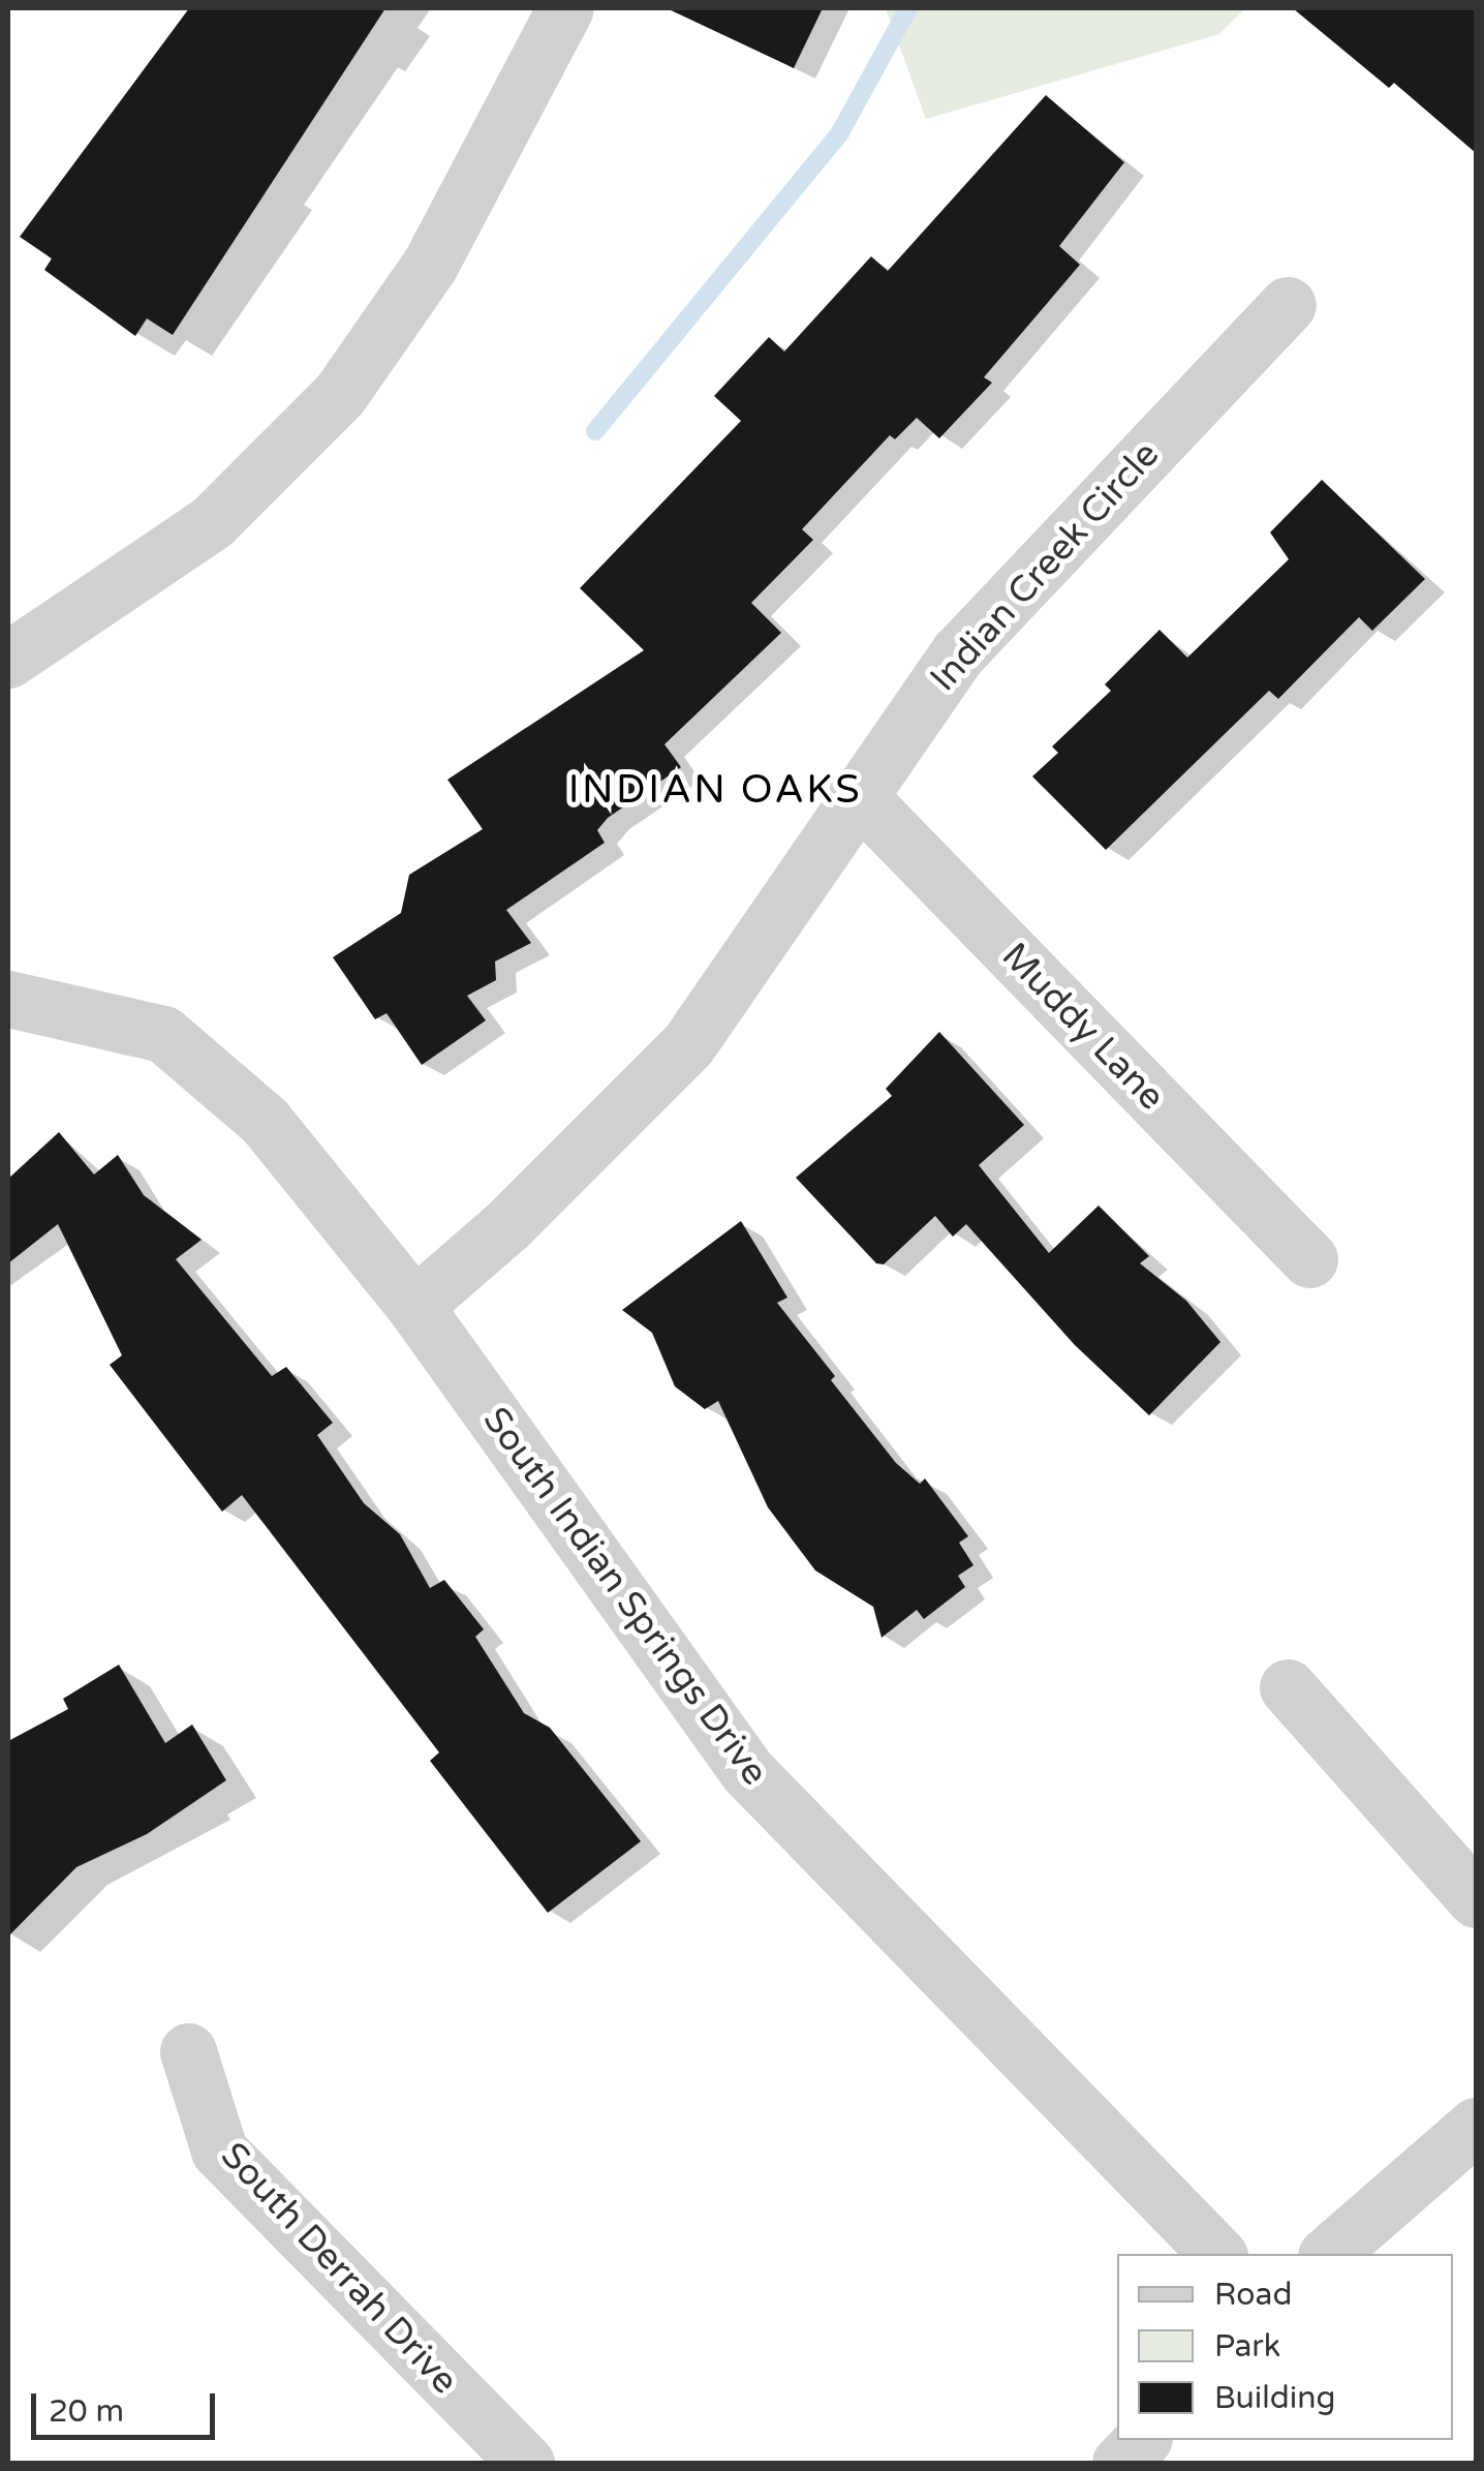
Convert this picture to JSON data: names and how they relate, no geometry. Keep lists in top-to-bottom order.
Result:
{
  "streets": {
    "street": [
      "Indian Creek Circle",
      "Muddy Lane",
      "South Indian Springs Drive",
      "South Derrah Drive"
    ]
  },
  "crossings": [
    ["Indian Creek Circle", "Muddy Lane"],
    ["Indian Creek Circle", "South Indian Springs Drive"]
  ],
  "districts": ["INDIAN OAKS"],
  "legend": ["Road", "Park", "Building"],
  "scale_bar": "20 m"
}
